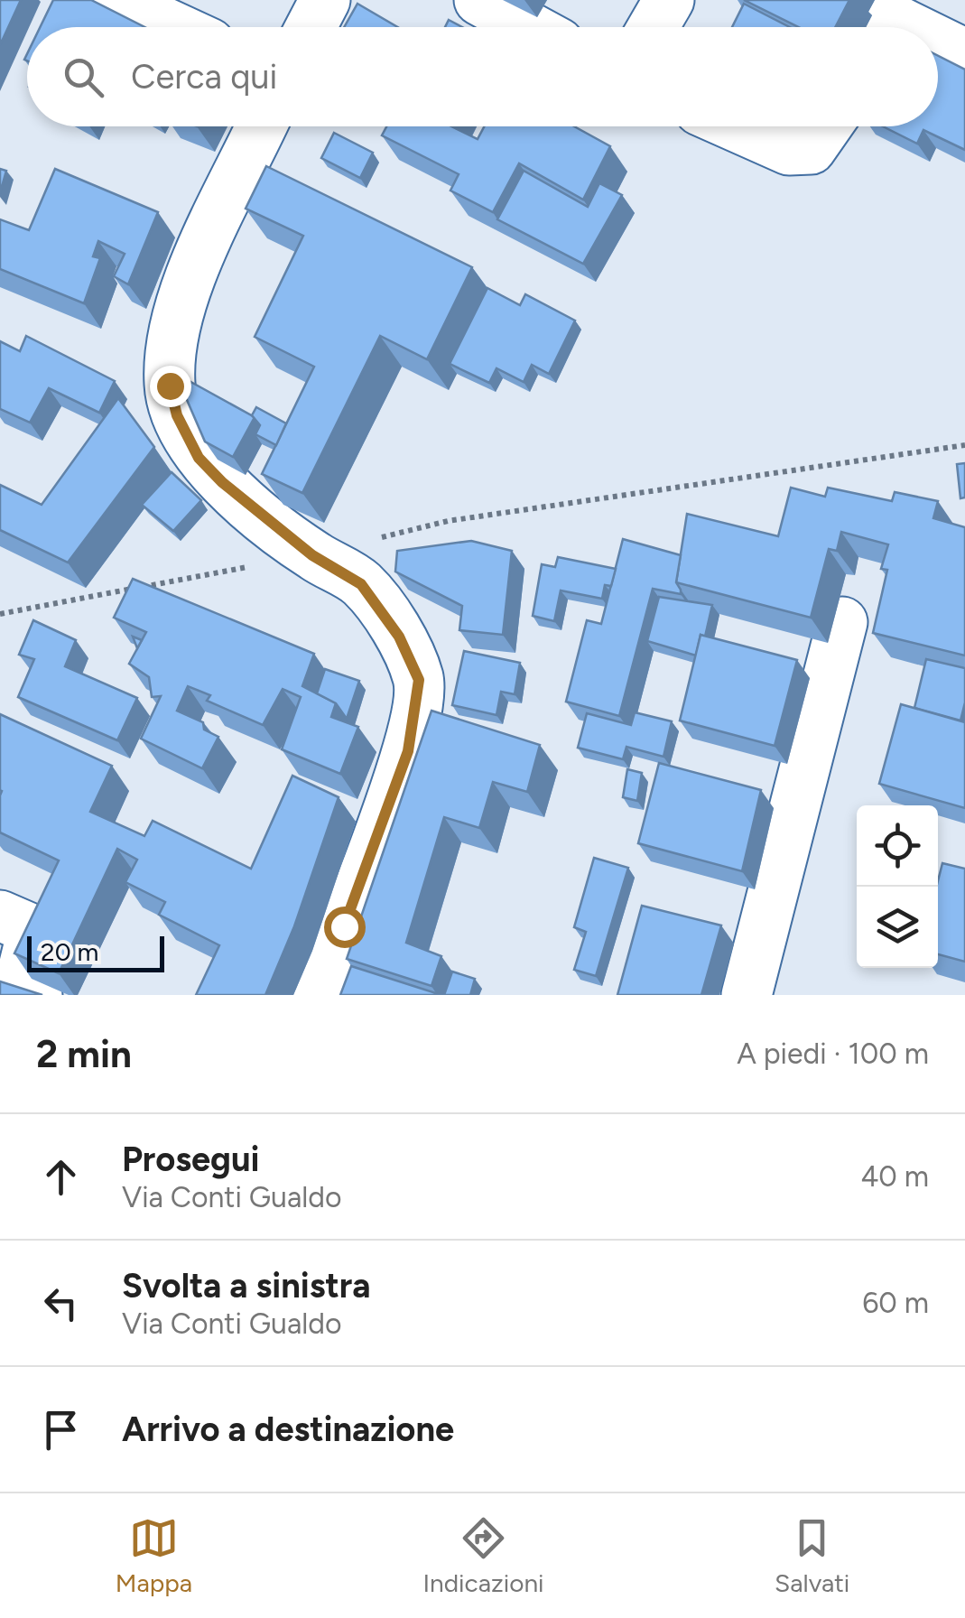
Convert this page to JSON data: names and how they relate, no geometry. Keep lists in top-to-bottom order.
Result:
{
  "scale_bar": "20 m",
  "page": {
    "search": "Cerca qui",
    "scale": "20 m",
    "heading": ["2 min", "A piedi · 100 m"],
    "list": [
      ["Prosegui", "Via Conti Gualdo", "40 m"],
      ["Svolta a sinistra", "Via Conti Gualdo", "60 m"],
      "Arrivo a destinazione"
    ],
    "nav": ["Mappa", "Indicazioni", "Salvati"]
  }
}
